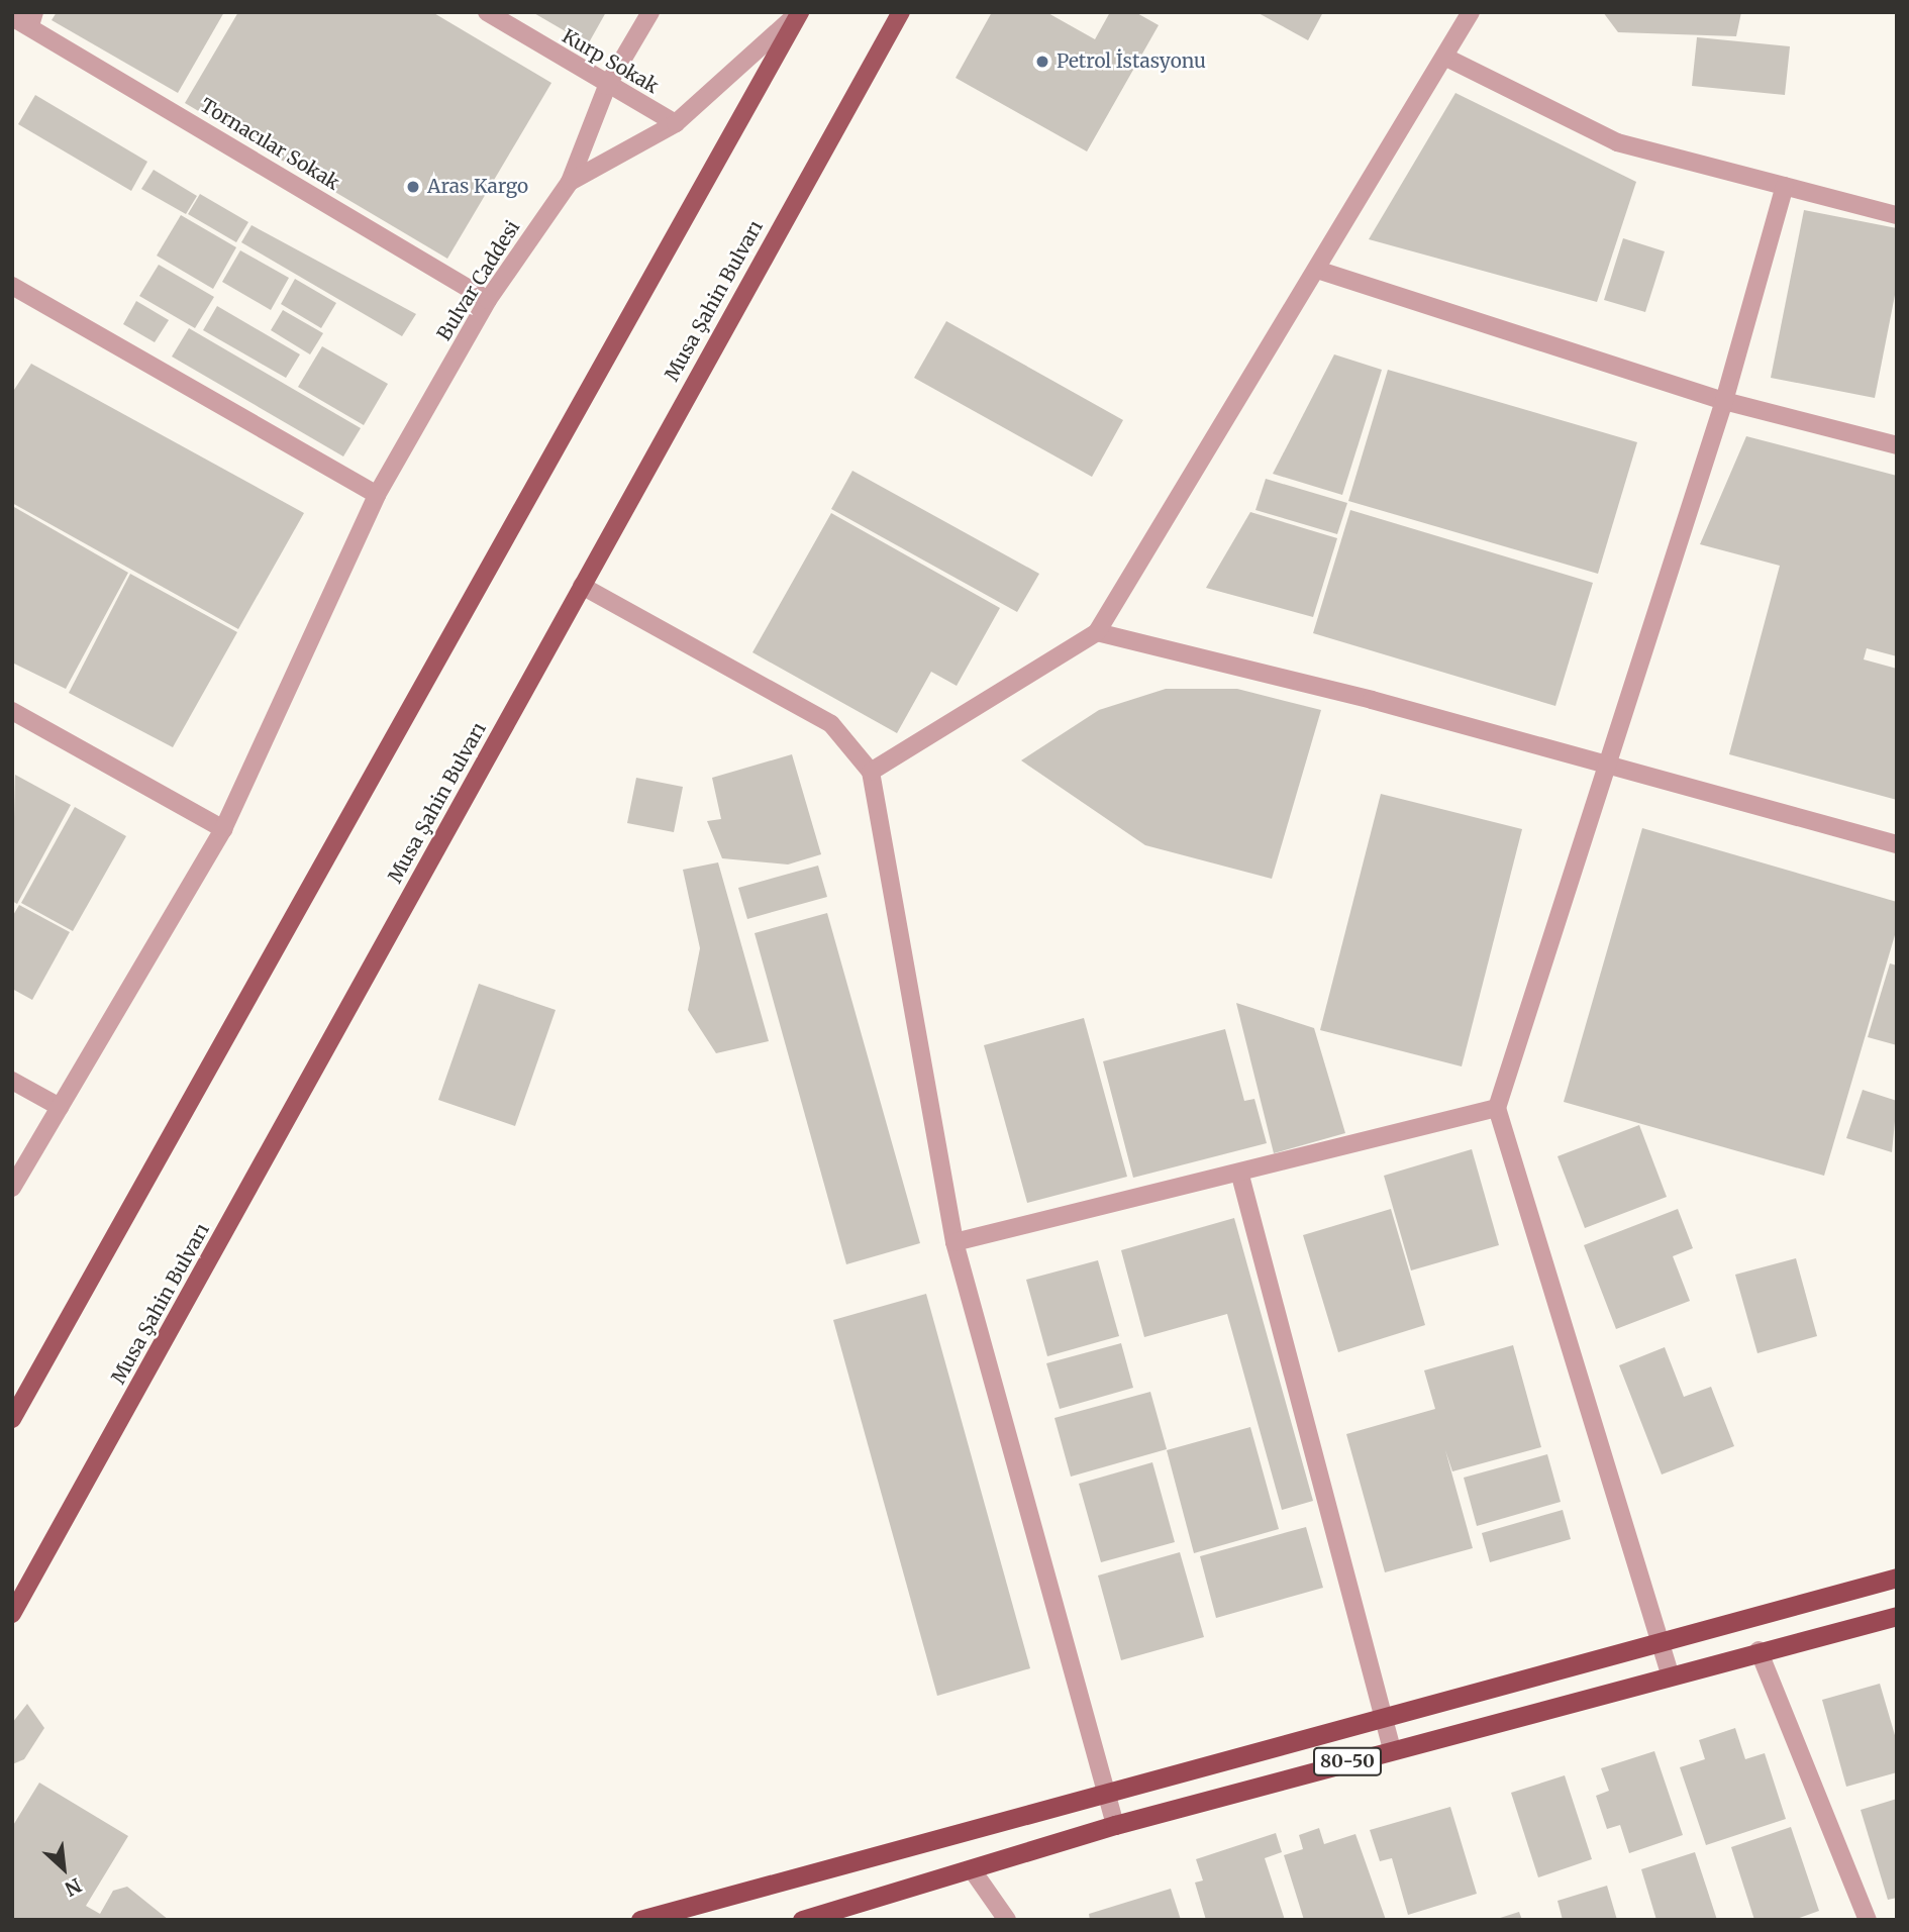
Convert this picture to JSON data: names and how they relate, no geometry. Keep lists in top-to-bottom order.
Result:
{
  "streets": {
    "highway": ["80-50"],
    "main road": ["Musa Şahin Bulvarı"],
    "street": ["Kurp Sokak", "Tornacılar Sokak", "Bulvar Caddesi"]
  },
  "crossings": [
    ["Kurp Sokak", "Bulvar Caddesi"],
    ["Tornacılar Sokak", "Bulvar Caddesi"]
  ],
  "places": ["Petrol İstasyonu", "Aras Kargo"],
  "north": "bottom right"
}
